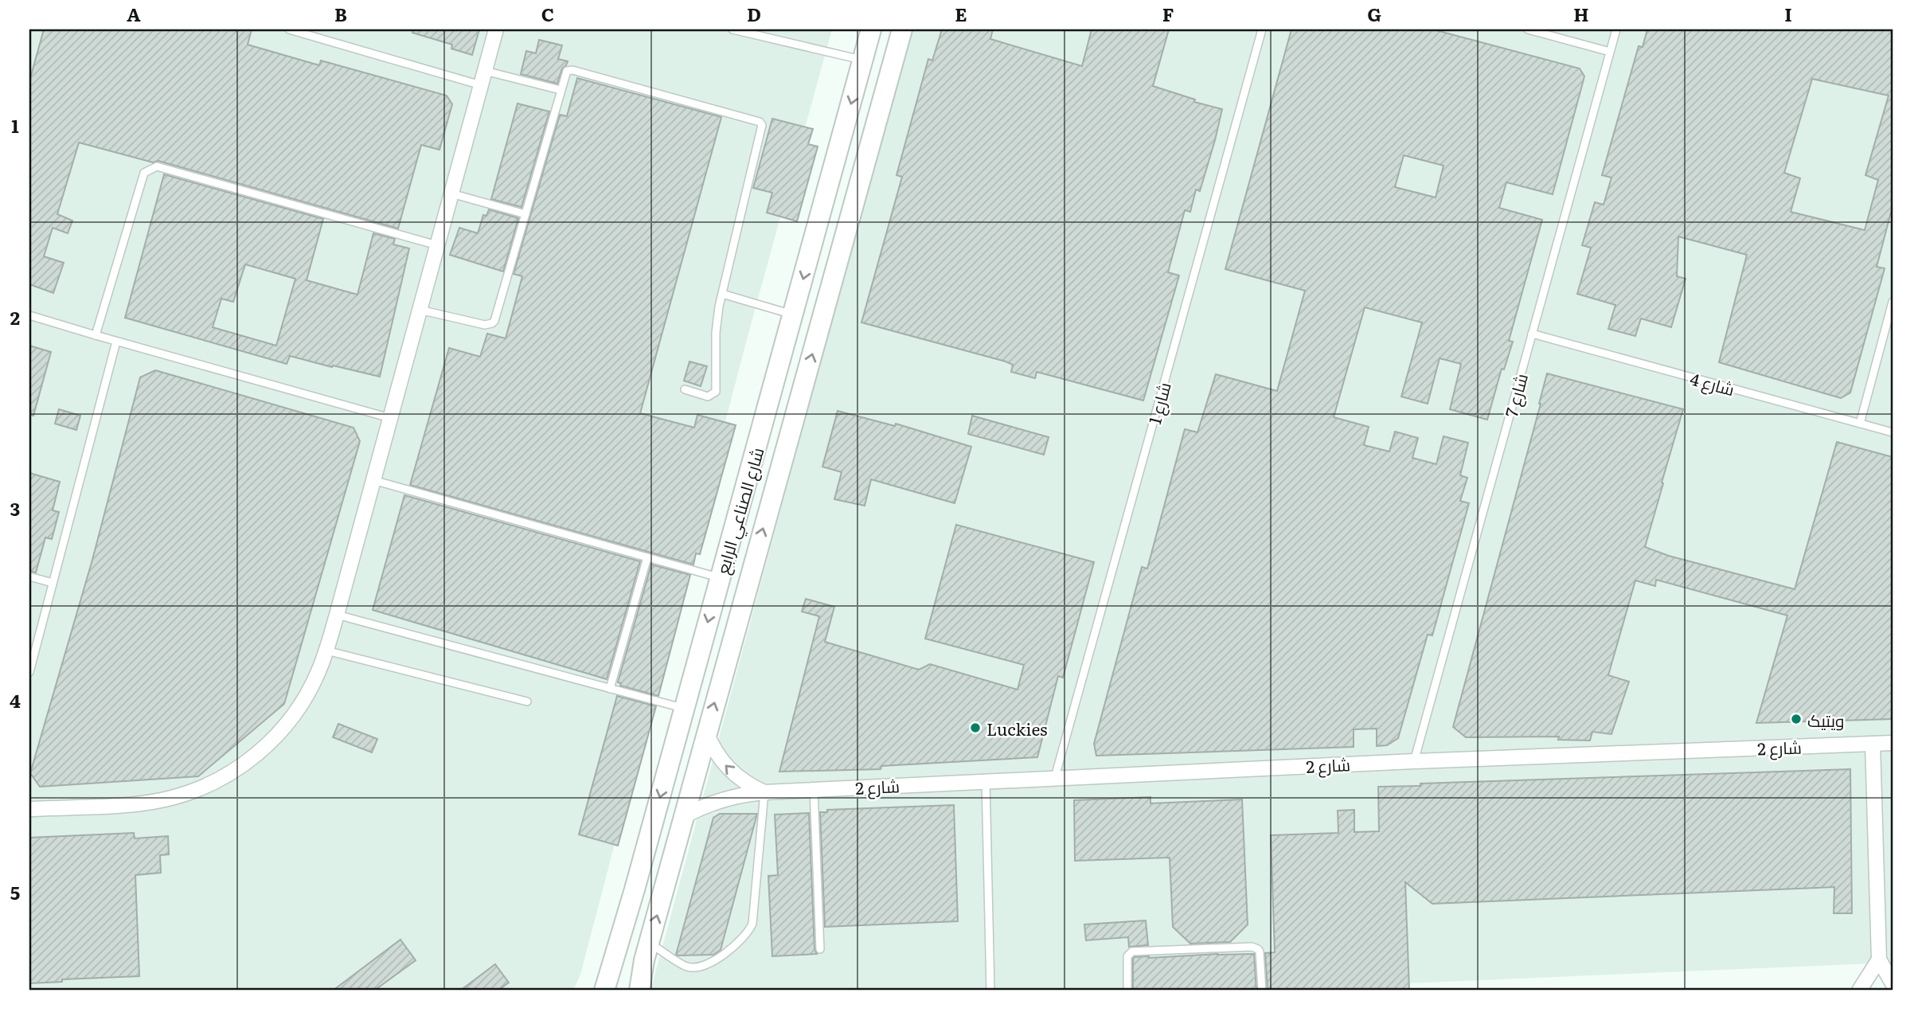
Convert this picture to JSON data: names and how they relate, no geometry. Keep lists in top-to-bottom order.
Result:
{
  "streets": {
    "main road": ["شارع الصناعي الرابع"],
    "street": ["شارع 2"],
    "lane": ["شارع 4", "شارع 7", "شارع 1"]
  },
  "crossings": [
    ["شارع 4", "شارع 7"],
    ["شارع 7", "شارع 2"],
    ["شارع 1", "شارع 2"],
    ["شارع الصناعي الرابع", "شارع 2"]
  ],
  "places": ["ویتیک", "Luckies"],
  "grid": {
    "columns": [
      "A",
      "B",
      "C",
      "D",
      "E",
      "F",
      "G",
      "H",
      "I"
    ],
    "rows": [
      "1",
      "2",
      "3",
      "4",
      "5"
    ]
  }
}
